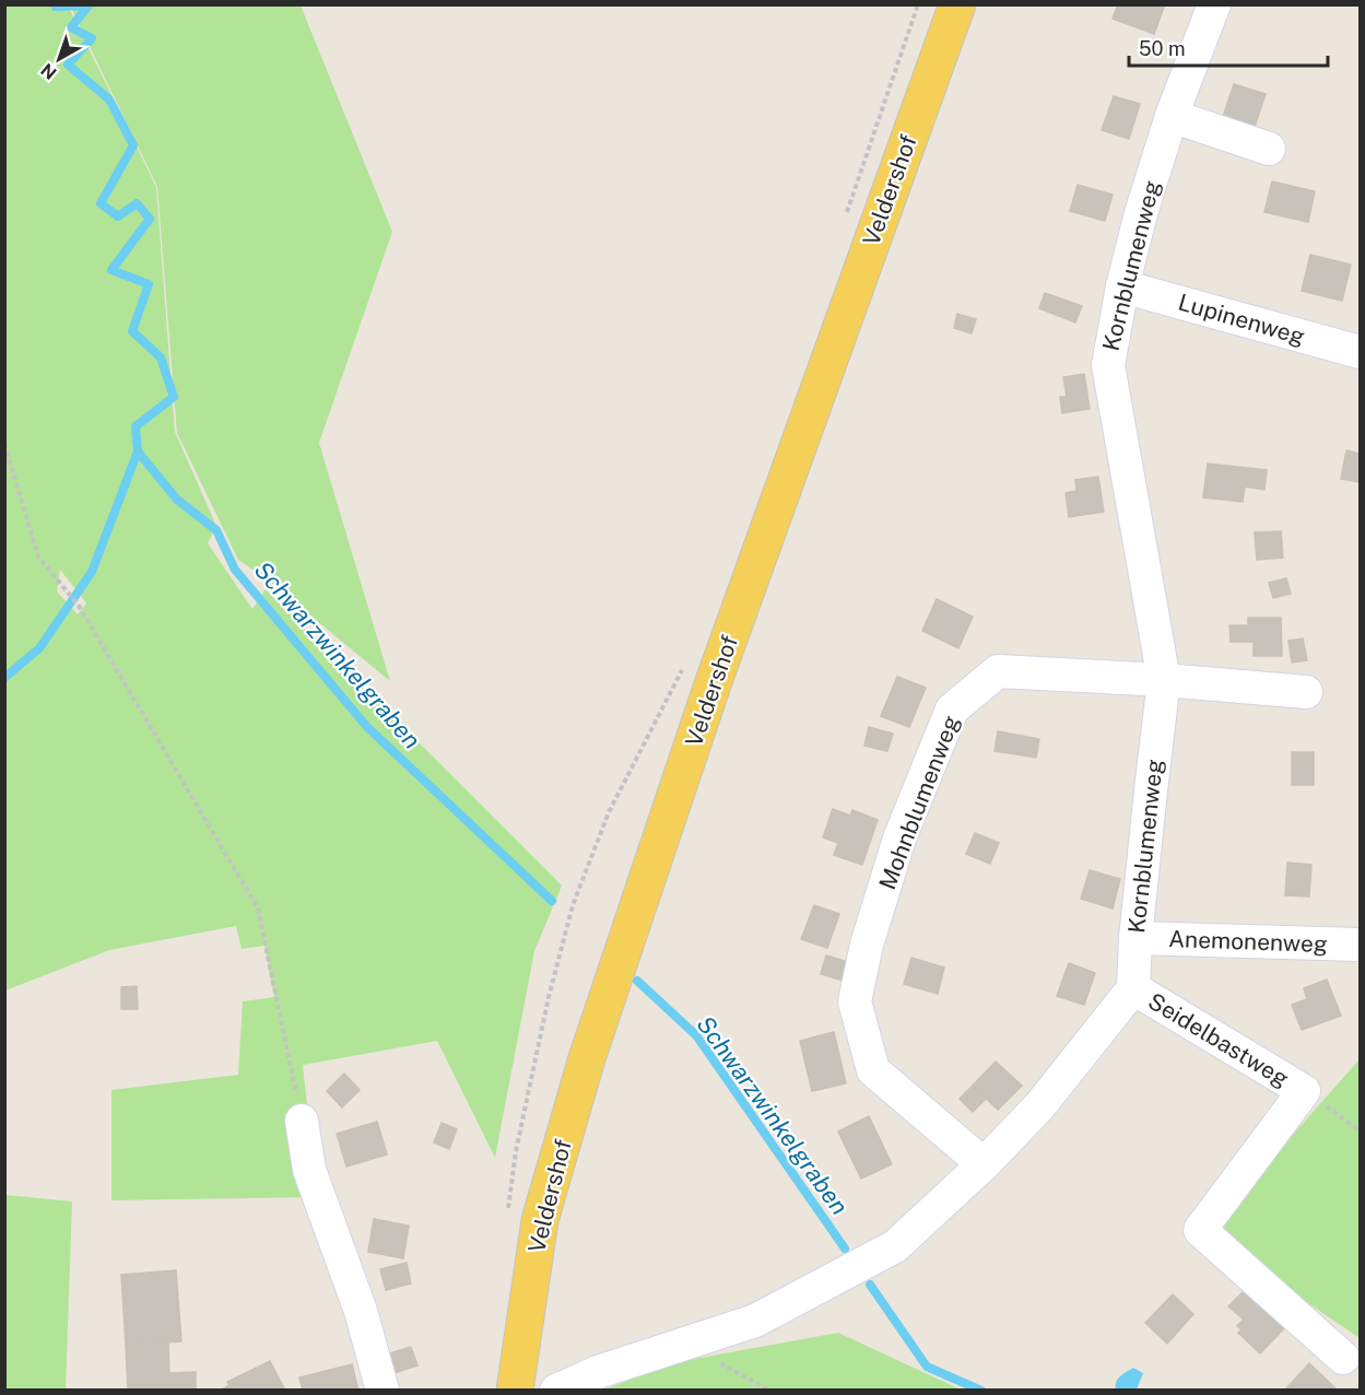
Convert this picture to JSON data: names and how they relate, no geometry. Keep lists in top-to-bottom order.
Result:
{
  "streets": {
    "main road": ["Veldershof"],
    "street": [
      "Kornblumenweg",
      "Lupinenweg",
      "Mohnblumenweg",
      "Anemonenweg",
      "Seidelbastweg"
    ]
  },
  "crossings": [
    ["Kornblumenweg", "Lupinenweg"],
    ["Kornblumenweg", "Mohnblumenweg"],
    ["Kornblumenweg", "Anemonenweg"],
    ["Kornblumenweg", "Seidelbastweg"]
  ],
  "water": ["Schwarzwinkelgraben"],
  "scale_bar": "50 m",
  "north": "bottom left"
}
